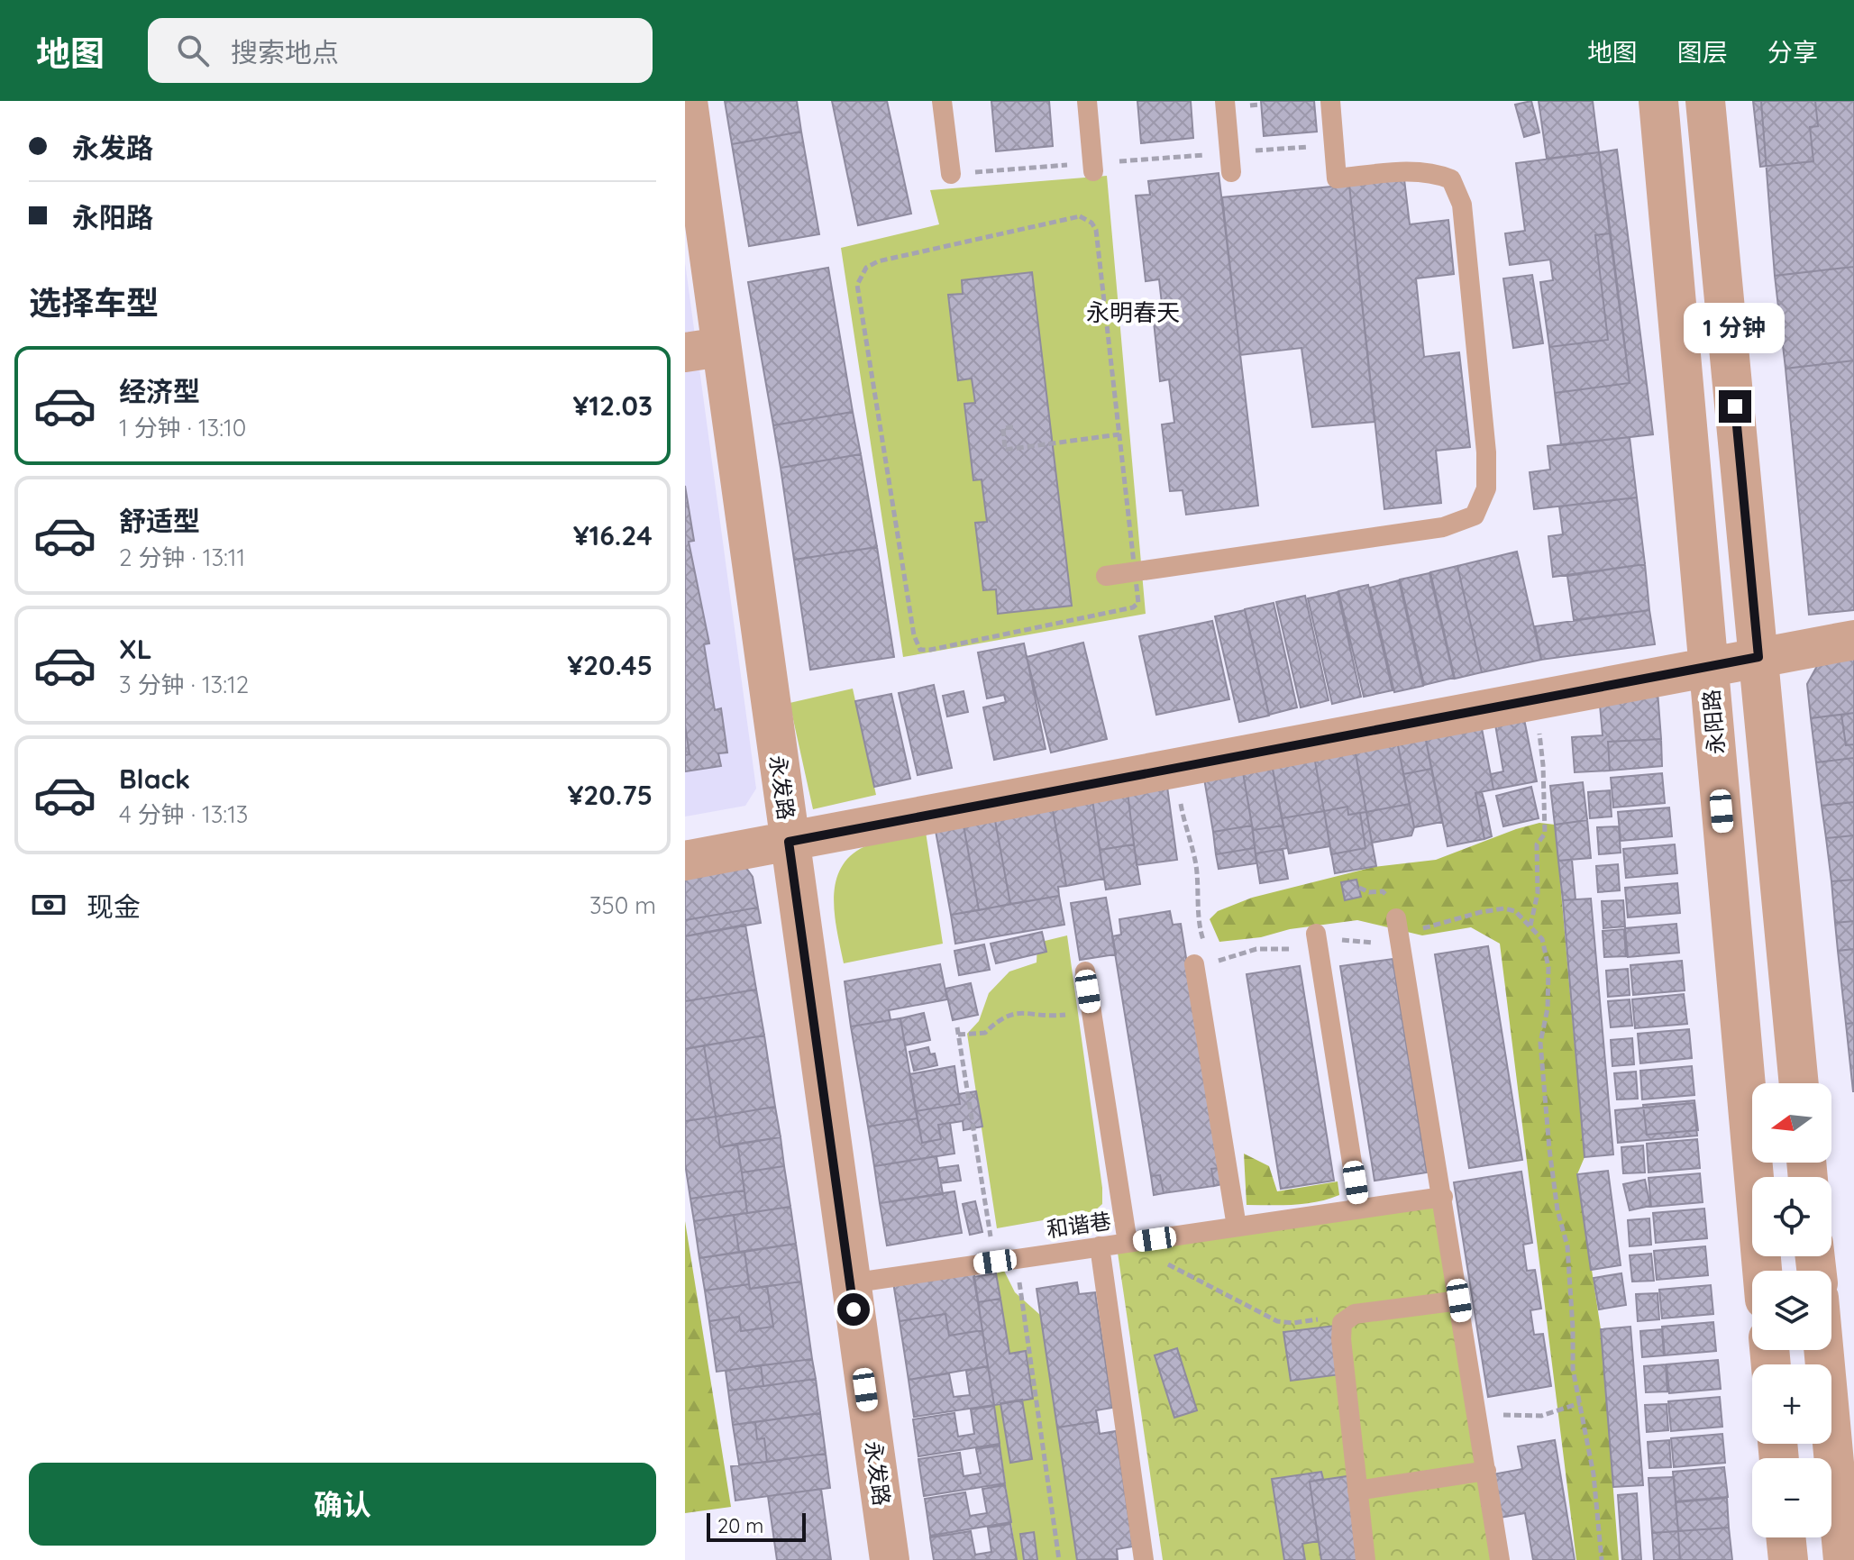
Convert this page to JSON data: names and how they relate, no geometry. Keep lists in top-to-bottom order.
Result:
{
  "streets": {
    "street": ["永阳路", "永发路"],
    "lane": ["和谐巷"]
  },
  "crossings": [
    ["永发路", "和谐巷"]
  ],
  "districts": ["永明春天"],
  "scale_bar": "20 m",
  "north": "left",
  "page": {
    "header": "地图",
    "search": "搜索地点",
    "nav": ["地图", "图层", "分享"],
    "banner": ["永发路", "永阳路"],
    "heading": "选择车型",
    "bubble": "1 分钟",
    "list": [
      {
        "name": "经济型",
        "note": "1 分钟 · 13:10",
        "value": "¥12.03"
      },
      {
        "name": "舒适型",
        "note": "2 分钟 · 13:11",
        "value": "¥16.24"
      },
      {
        "name": "XL",
        "note": "3 分钟 · 13:12",
        "value": "¥20.45"
      },
      {
        "name": "Black",
        "note": "4 分钟 · 13:13",
        "value": "¥20.75"
      }
    ],
    "pay": ["现金", "350 m"],
    "map_buttons": ["+", "−"],
    "buttons": "确认",
    "scale": "20 m"
  }
}
